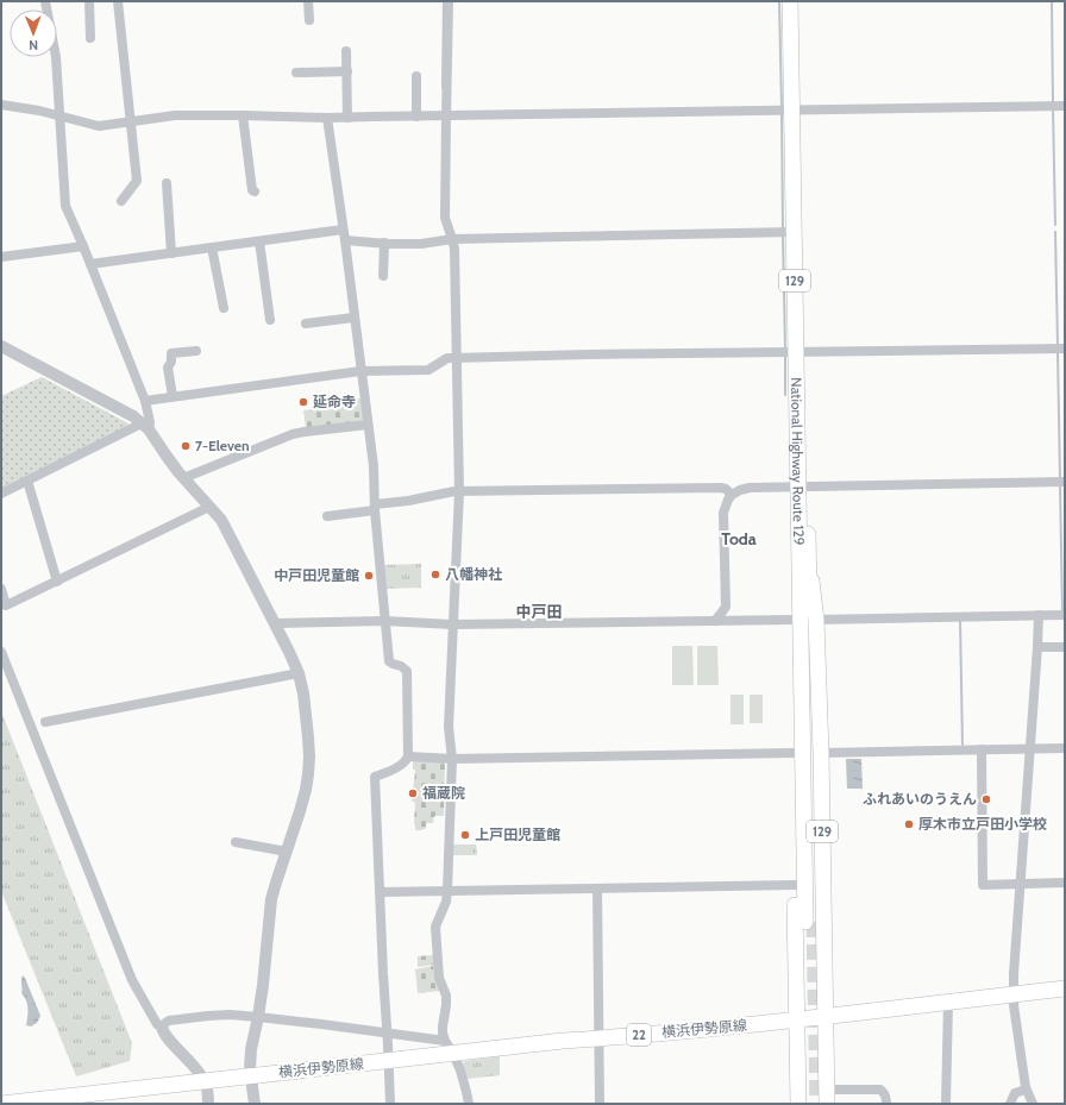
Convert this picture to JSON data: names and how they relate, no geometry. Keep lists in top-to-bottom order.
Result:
{
  "streets": {
    "main road": [
      "129",
      "National Highway Route 129",
      "横浜伊勢原線",
      "22"
    ]
  },
  "crossings": [
    ["129", "National Highway Route 129"],
    ["129", "横浜伊勢原線"],
    ["横浜伊勢原線", "22"]
  ],
  "districts": ["Toda", "中戸田"],
  "places": [
    "延命寺",
    "7-Eleven",
    "八幡神社",
    "中戸田児童館",
    "福蔵院",
    "ふれあいのうえん",
    "厚木市立戸田小学校",
    "上戸田児童館"
  ],
  "north": "bottom"
}
